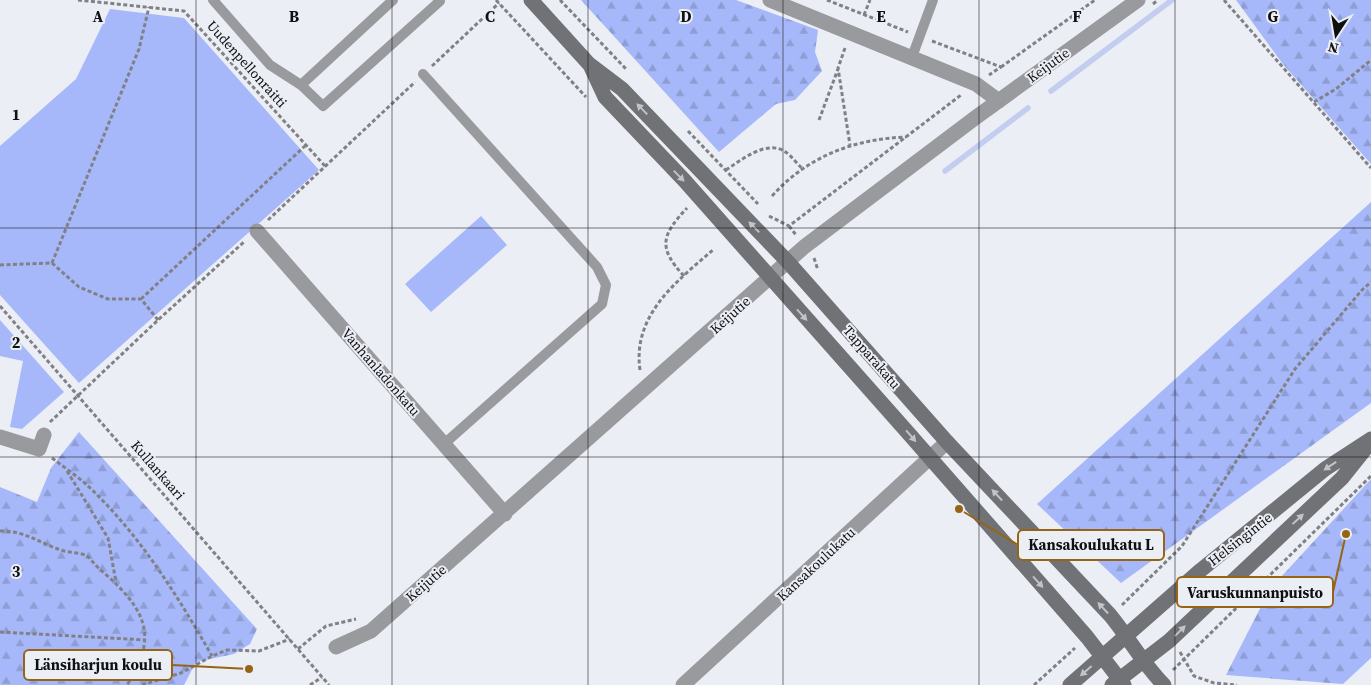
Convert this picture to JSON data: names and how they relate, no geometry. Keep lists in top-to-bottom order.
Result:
{
  "streets": {
    "main road": ["Tapparakatu", "Helsingintie"],
    "street": ["Keijutie", "Vanhanladonkatu", "Kansakoulukatu"],
    "path": ["Uudenpellonraitti", "Kullankaari"]
  },
  "crossings": [
    ["Keijutie", "Tapparakatu"],
    ["Keijutie", "Vanhanladonkatu"],
    ["Tapparakatu", "Helsingintie"],
    ["Tapparakatu", "Kansakoulukatu"]
  ],
  "places": ["Kansakoulukatu L", "Varuskunnanpuisto", "Länsiharjun koulu"],
  "north": "bottom",
  "grid": {
    "columns": [
      "A",
      "B",
      "C",
      "D",
      "E",
      "F",
      "G"
    ],
    "rows": ["1", "2", "3"]
  }
}
